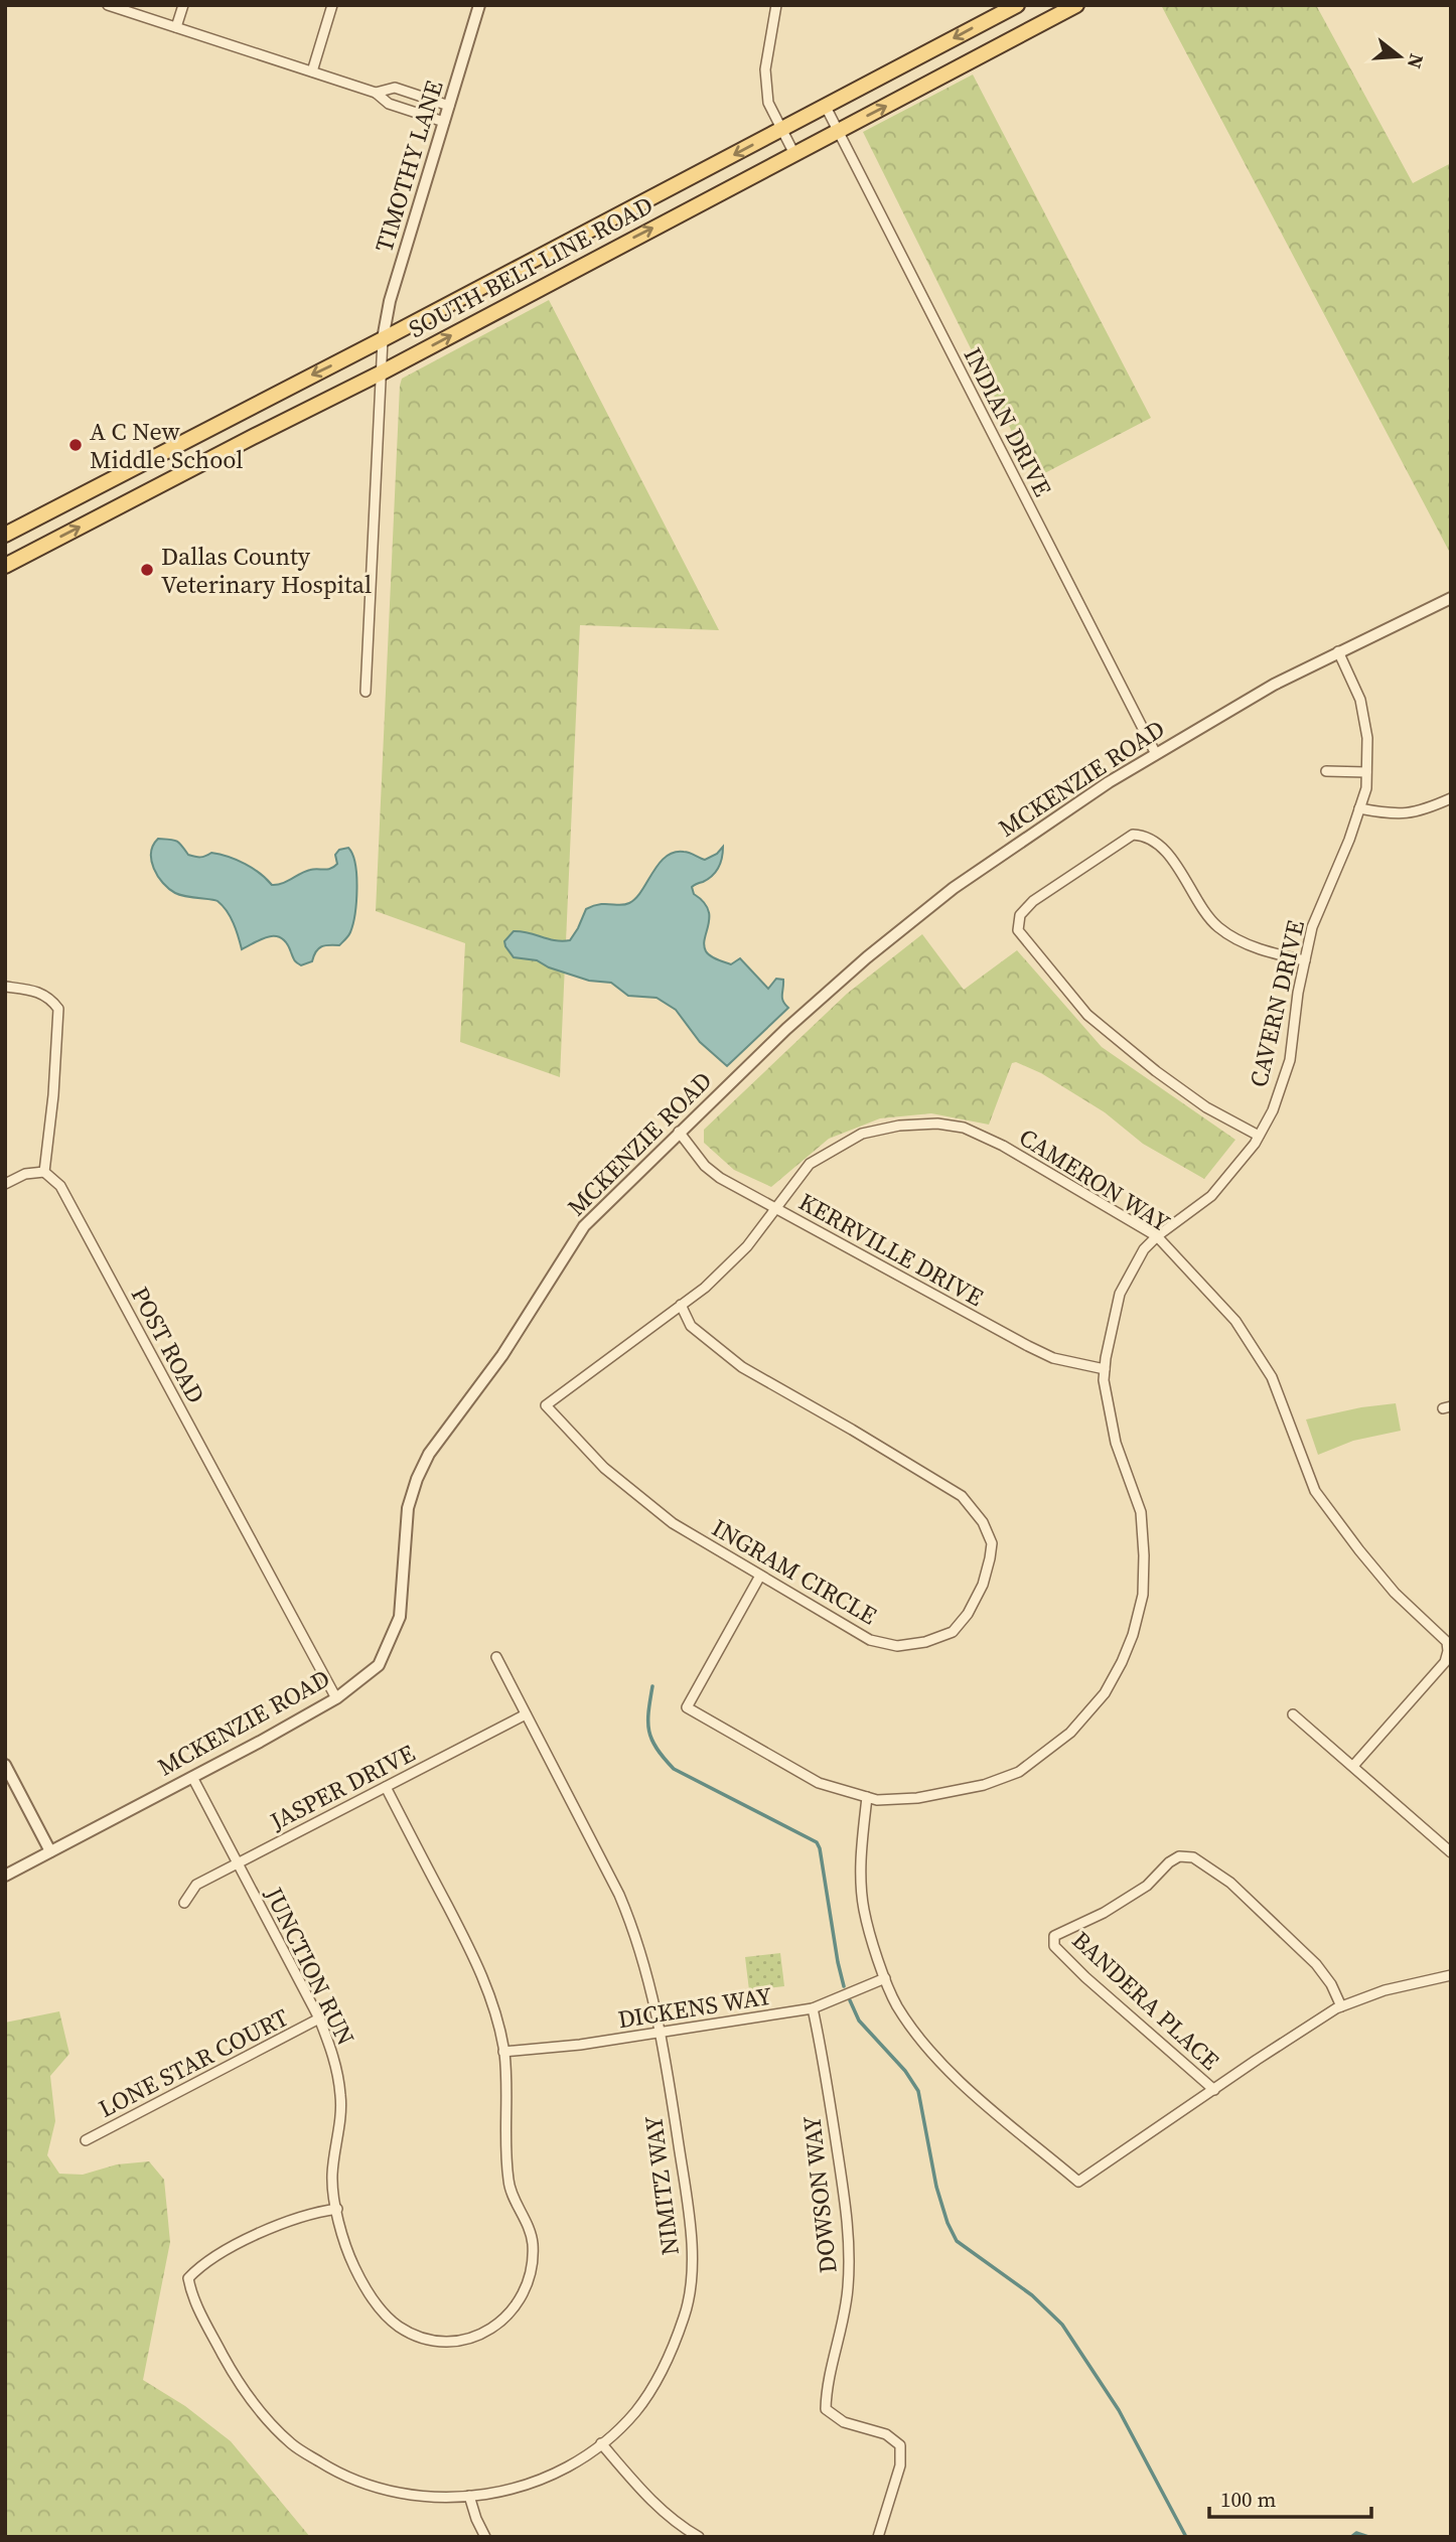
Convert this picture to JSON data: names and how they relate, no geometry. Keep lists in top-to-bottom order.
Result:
{
  "streets": {
    "main road": ["SOUTH BELT LINE ROAD"],
    "street": [
      "TIMOTHY LANE",
      "INDIAN DRIVE",
      "MCKENZIE ROAD",
      "CAVERN DRIVE",
      "CAMERON WAY",
      "KERRVILLE DRIVE",
      "POST ROAD",
      "INGRAM CIRCLE",
      "JASPER DRIVE",
      "JUNCTION RUN",
      "BANDERA PLACE",
      "DICKENS WAY",
      "LONE STAR COURT",
      "NIMITZ WAY",
      "DOWSON WAY"
    ]
  },
  "crossings": [
    ["TIMOTHY LANE", "SOUTH BELT LINE ROAD"],
    ["SOUTH BELT LINE ROAD", "INDIAN DRIVE"],
    ["INDIAN DRIVE", "MCKENZIE ROAD"],
    ["MCKENZIE ROAD", "CAVERN DRIVE"],
    ["MCKENZIE ROAD", "KERRVILLE DRIVE"],
    ["MCKENZIE ROAD", "POST ROAD"],
    ["MCKENZIE ROAD", "JUNCTION RUN"],
    ["CAVERN DRIVE", "CAMERON WAY"],
    ["CAVERN DRIVE", "KERRVILLE DRIVE"],
    ["CAVERN DRIVE", "INGRAM CIRCLE"],
    ["CAMERON WAY", "KERRVILLE DRIVE"],
    ["CAMERON WAY", "INGRAM CIRCLE"],
    ["JASPER DRIVE", "JUNCTION RUN"],
    ["JASPER DRIVE", "NIMITZ WAY"],
    ["JUNCTION RUN", "DICKENS WAY"],
    ["JUNCTION RUN", "LONE STAR COURT"],
    ["JUNCTION RUN", "NIMITZ WAY"],
    ["DICKENS WAY", "NIMITZ WAY"],
    ["DICKENS WAY", "DOWSON WAY"]
  ],
  "places": ["A C New Middle School", "Dallas County Veterinary Hospital"],
  "scale_bar": "100 m",
  "north": "right"
}
